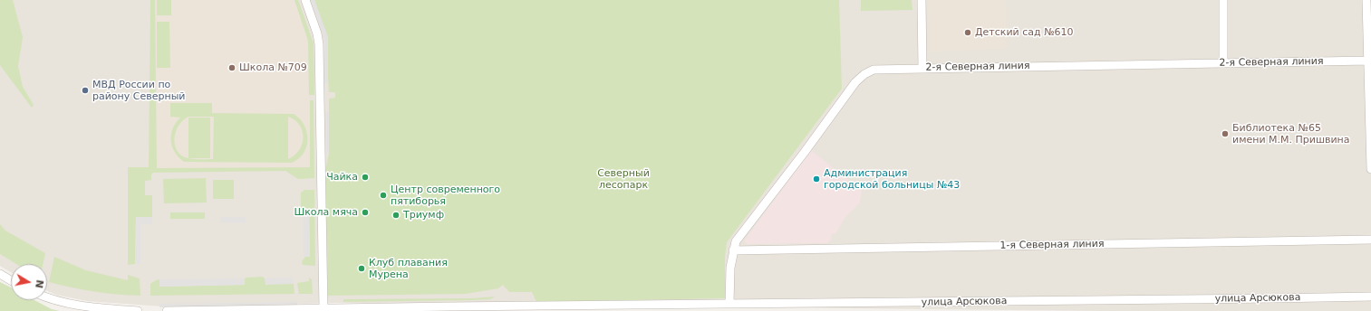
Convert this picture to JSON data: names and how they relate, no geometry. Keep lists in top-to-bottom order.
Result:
{
  "streets": {
    "street": ["2-я Северная линия", "1-я Северная линия", "улица Арсюкова"]
  },
  "crossings": [
    ["2-я Северная линия", "1-я Северная линия"],
    ["2-я Северная линия", "улица Арсюкова"]
  ],
  "parks": ["Северный лесопарк"],
  "places": [
    "Детский сад №610",
    "Школа №709",
    "МВД России по району Северный",
    "Библиотека №65 имени М.М. Пришвина",
    "Чайка",
    "Администрация городской больницы №43",
    "Центр современного пятиборья",
    "Школа мяча",
    "Триумф",
    "Клуб плавания Мурена"
  ],
  "north": "right"
}
